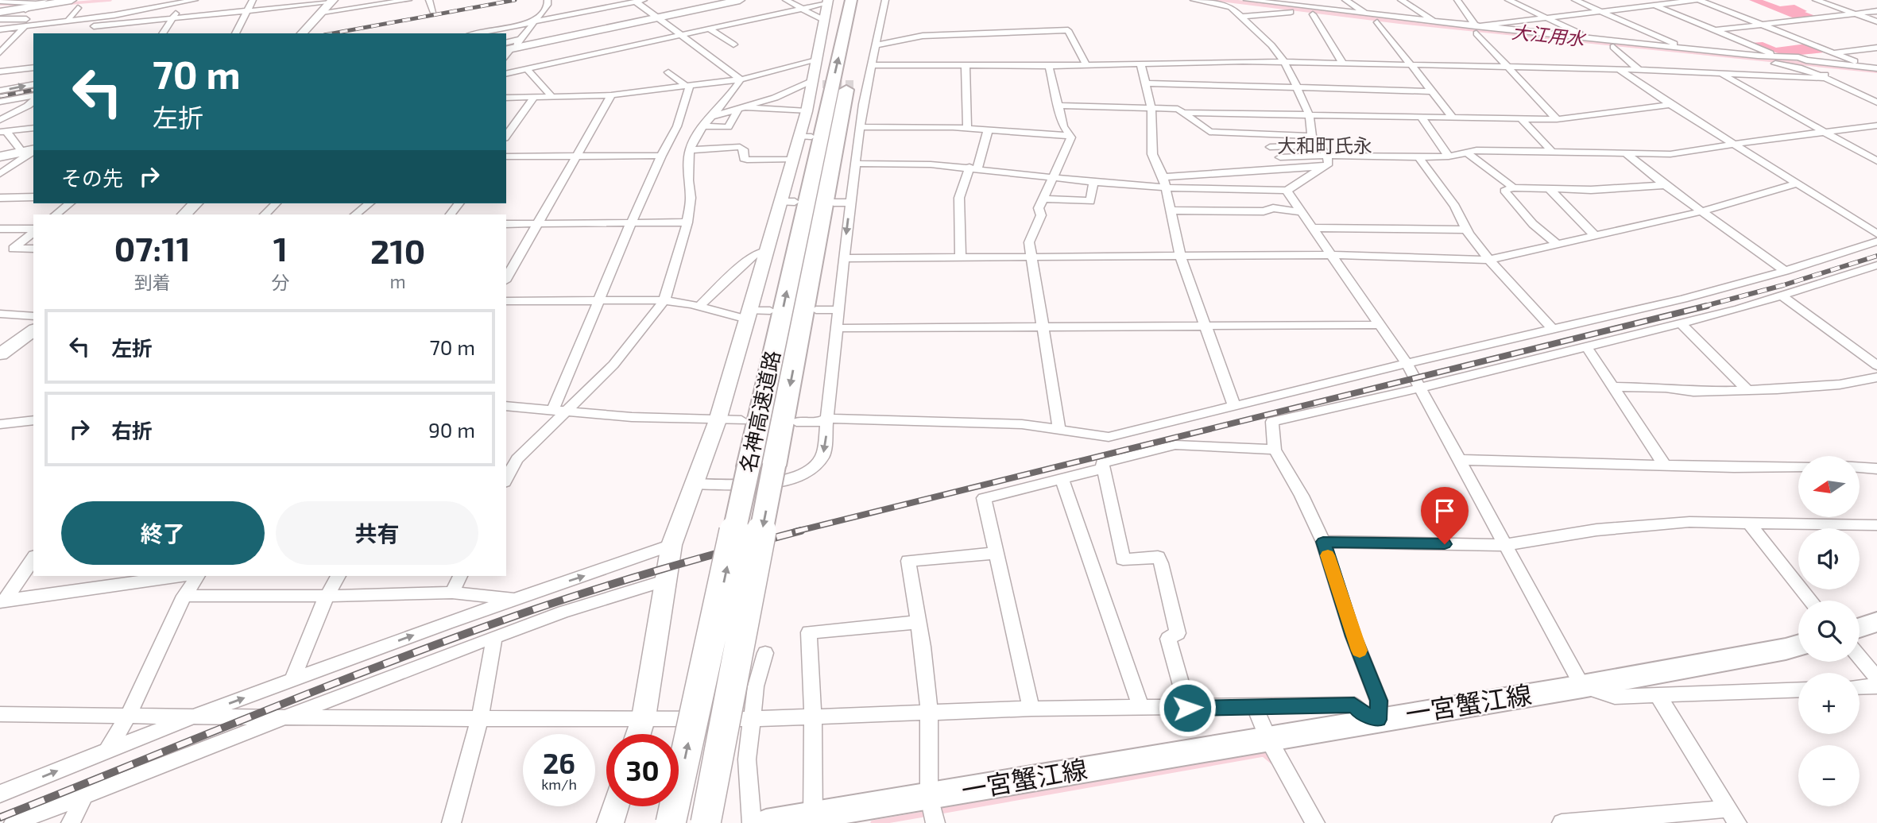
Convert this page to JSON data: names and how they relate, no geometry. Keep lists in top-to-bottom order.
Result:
{
  "streets": {
    "highway": ["名神高速道路"],
    "main road": ["一宮蟹江線"]
  },
  "districts": ["大和町氏永"],
  "water": ["大江用水"],
  "north": "left",
  "page": {
    "turn": ["70 m", "左折"],
    "then": "その先",
    "eta": [
      "07:11",
      "到着",
      "1",
      "分",
      "210",
      "m"
    ],
    "list": [
      {
        "name": "左折",
        "value": "70 m"
      },
      {
        "name": "右折",
        "value": "90 m"
      }
    ],
    "map_buttons": ["+", "−"],
    "buttons": ["終了", "共有"],
    "speed": "26 km/h",
    "limit": "30"
  }
}
